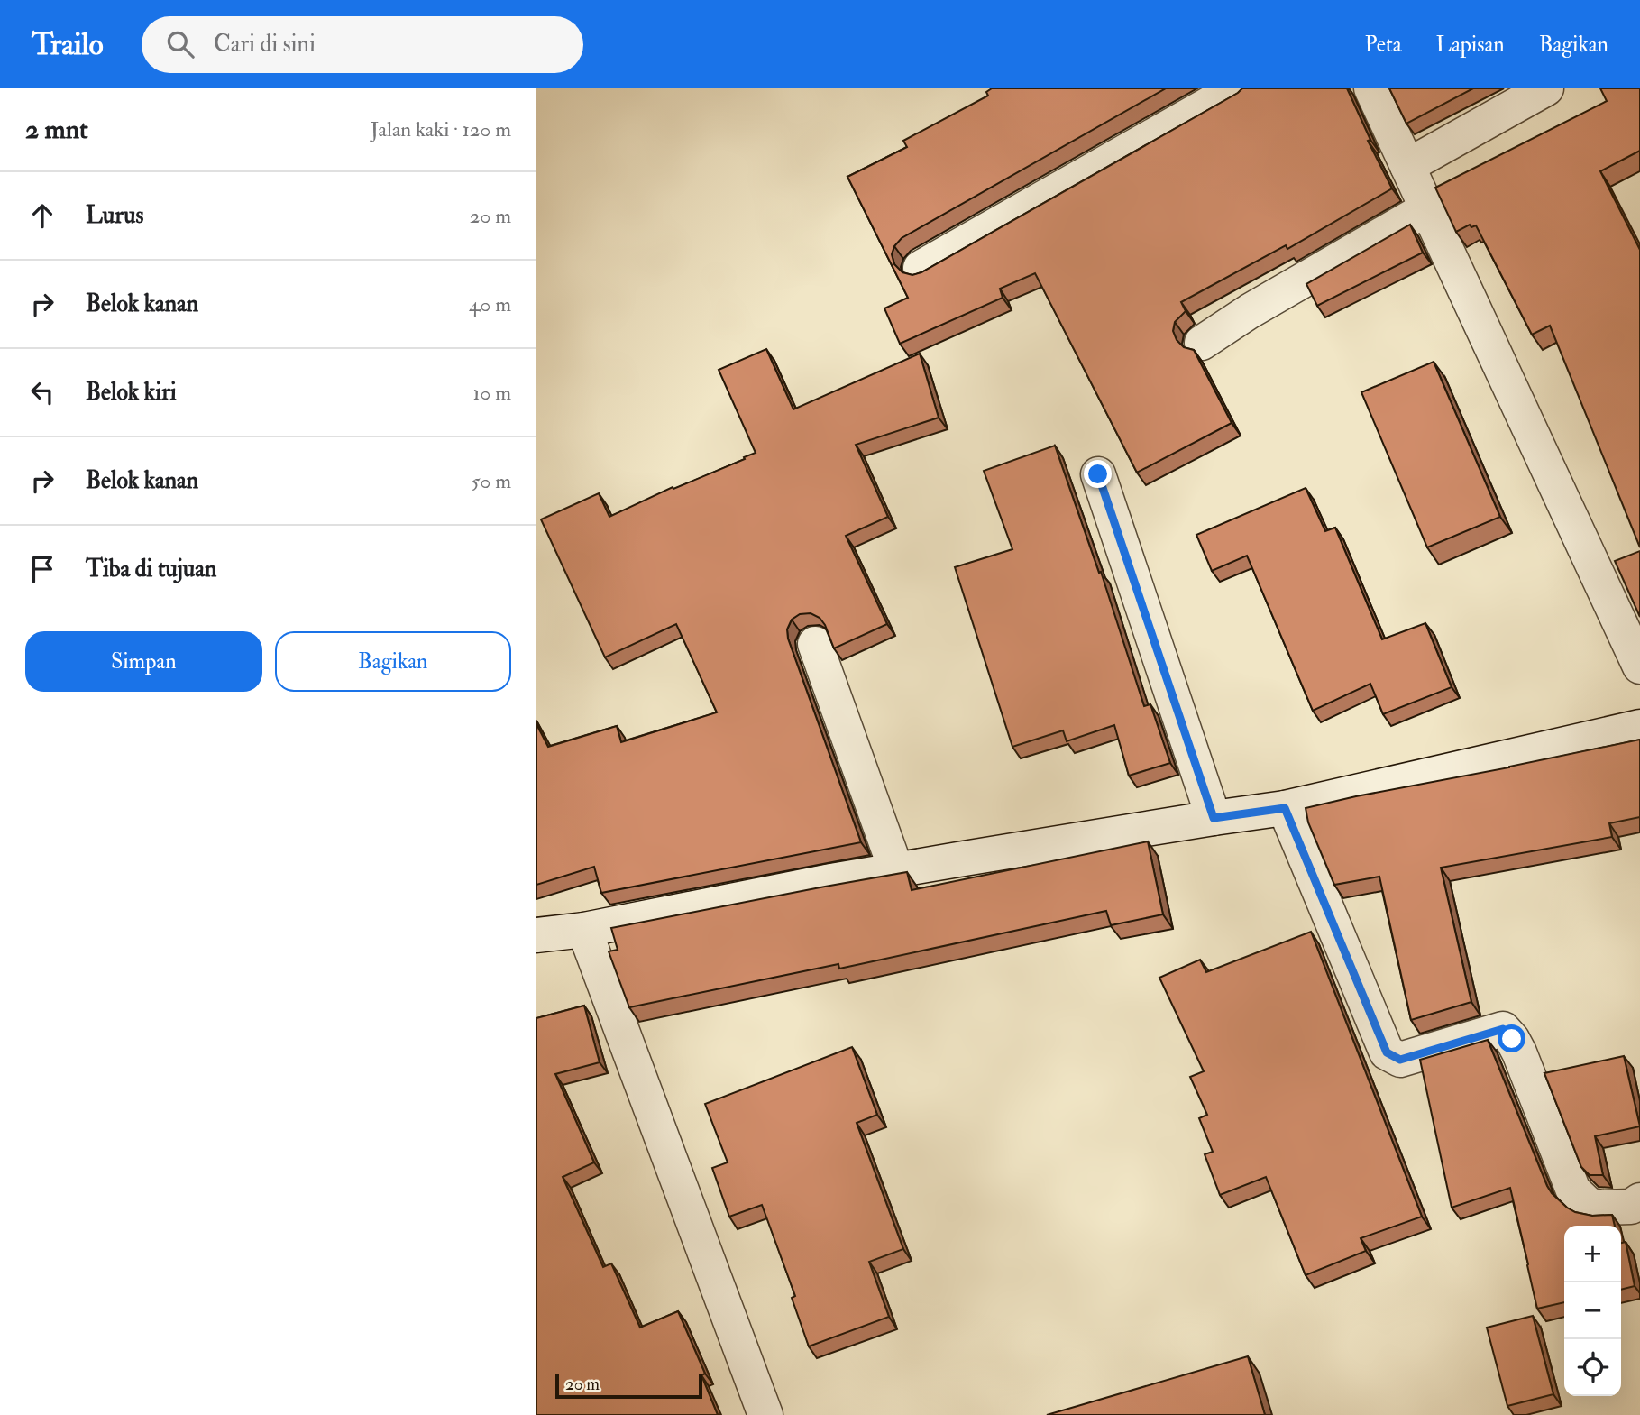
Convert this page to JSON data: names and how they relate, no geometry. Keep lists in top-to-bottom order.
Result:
{
  "scale_bar": "20 m",
  "page": {
    "header": "Trailo",
    "search": "Cari di sini",
    "nav": ["Peta", "Lapisan", "Bagikan"],
    "heading": ["2 mnt", "Jalan kaki · 120 m"],
    "list": [
      ["Lurus", "20 m"],
      ["Belok kanan", "40 m"],
      ["Belok kiri", "10 m"],
      ["Belok kanan", "50 m"],
      "Tiba di tujuan"
    ],
    "buttons": ["Simpan", "Bagikan"],
    "map_buttons": ["+", "−"],
    "scale": "20 m"
  }
}
